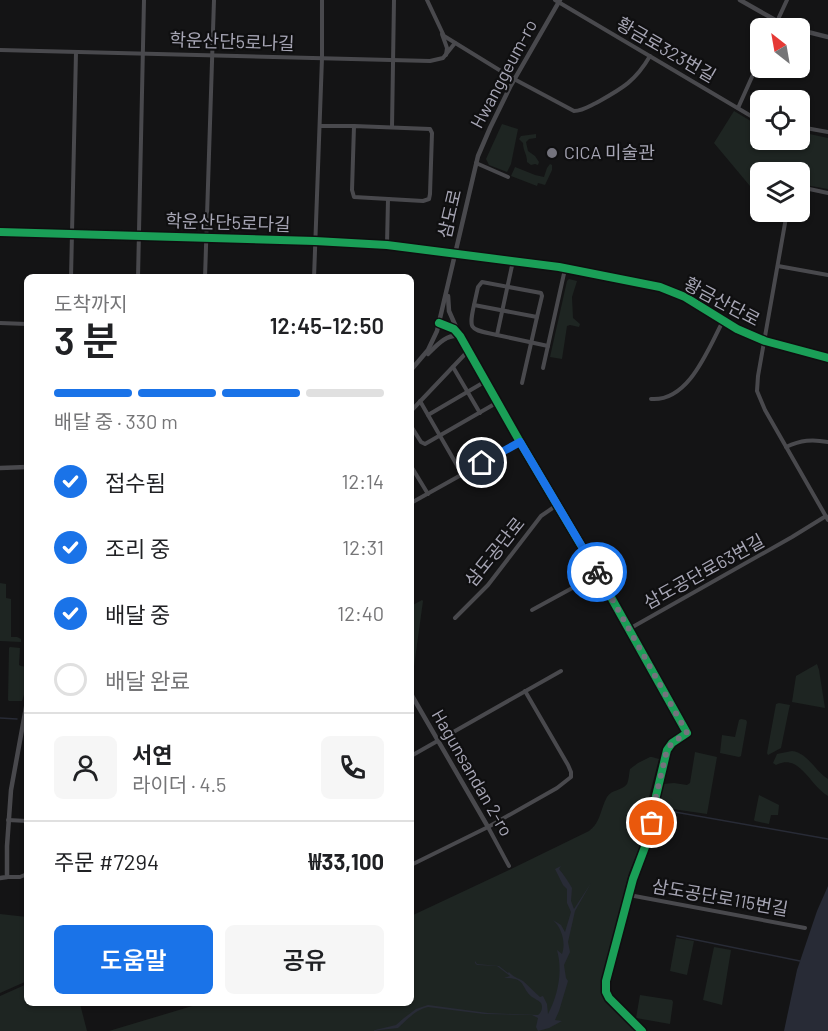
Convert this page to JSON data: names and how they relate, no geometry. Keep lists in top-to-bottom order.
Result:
{
  "streets": {
    "street": [
      "학운산단5로나길",
      "황금로323번길",
      "Hwanggeum-ro",
      "삼도로",
      "학운산단5로다길",
      "황금산단로",
      "삼도공단로",
      "삼도공단로63번길",
      "Hagunsandan 2-ro",
      "삼도공단로115번길"
    ]
  },
  "crossings": [
    ["황금로323번길", "Hwanggeum-ro"],
    ["Hwanggeum-ro", "삼도로"],
    ["삼도로", "학운산단5로다길"],
    ["삼도로", "황금산단로"],
    ["학운산단5로다길", "황금산단로"]
  ],
  "places": ["CICA 미술관"],
  "north": "top left",
  "page": {
    "heading": ["3 분", "도착까지", "12:45–12:50"],
    "panel": [
      "서연",
      "라이더 · 4.5",
      "주문 #7294",
      "₩33,100"
    ],
    "bar": "배달 중 · 330 m",
    "list": [
      ["접수됨", "12:14"],
      ["조리 중", "12:31"],
      ["배달 중", "12:40"],
      "배달 완료"
    ],
    "buttons": ["도움말", "공유"]
  }
}
